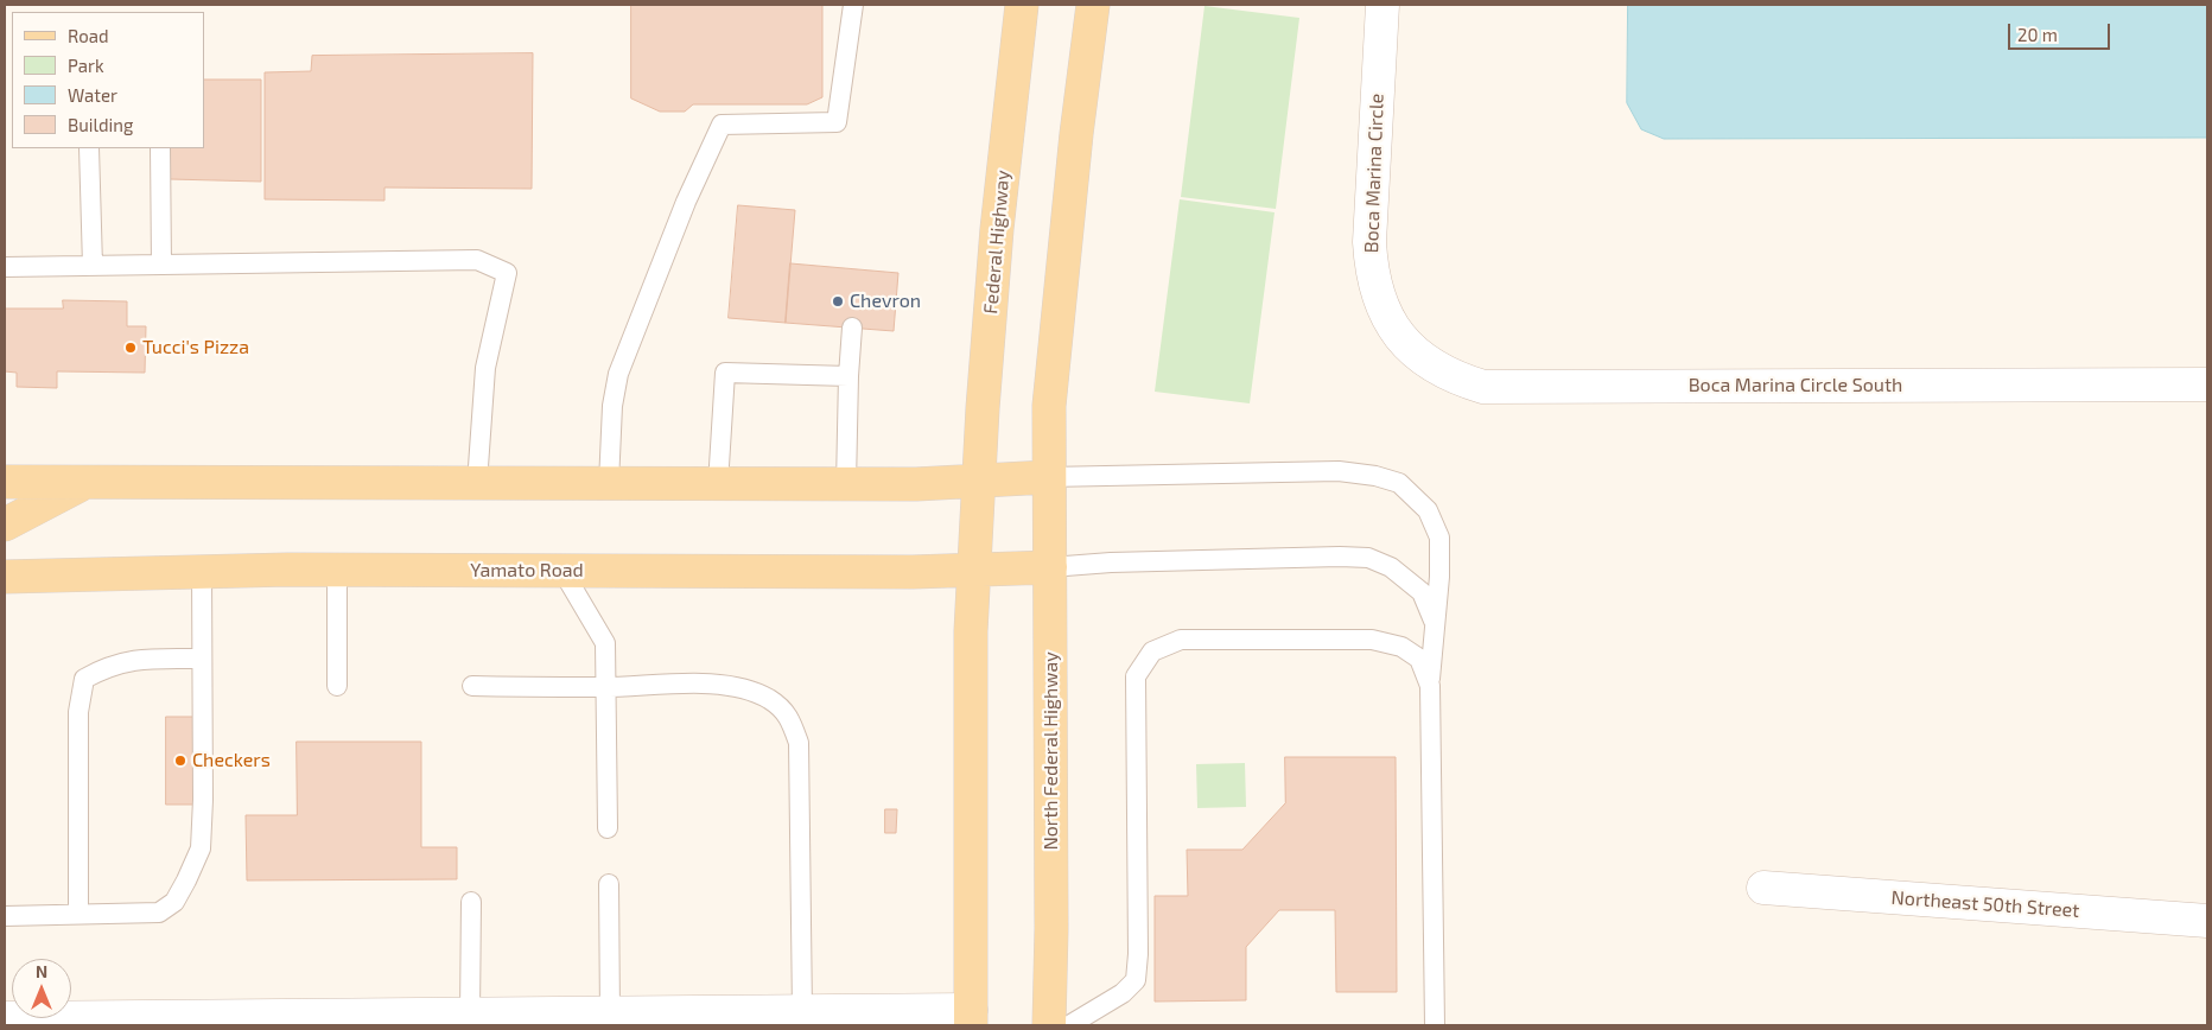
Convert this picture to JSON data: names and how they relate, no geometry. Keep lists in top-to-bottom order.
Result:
{
  "streets": {
    "main road": ["Federal Highway", "Yamato Road", "North Federal Highway"],
    "street": ["Boca Marina Circle", "Boca Marina Circle South", "Northeast 50th Street"]
  },
  "crossings": [
    ["Boca Marina Circle", "Boca Marina Circle South"],
    ["Yamato Road", "North Federal Highway"]
  ],
  "places": ["Chevron", "Tucci's Pizza", "Checkers"],
  "legend": [
    "Road",
    "Park",
    "Water",
    "Building"
  ],
  "scale_bar": "20 m",
  "north": "top"
}
